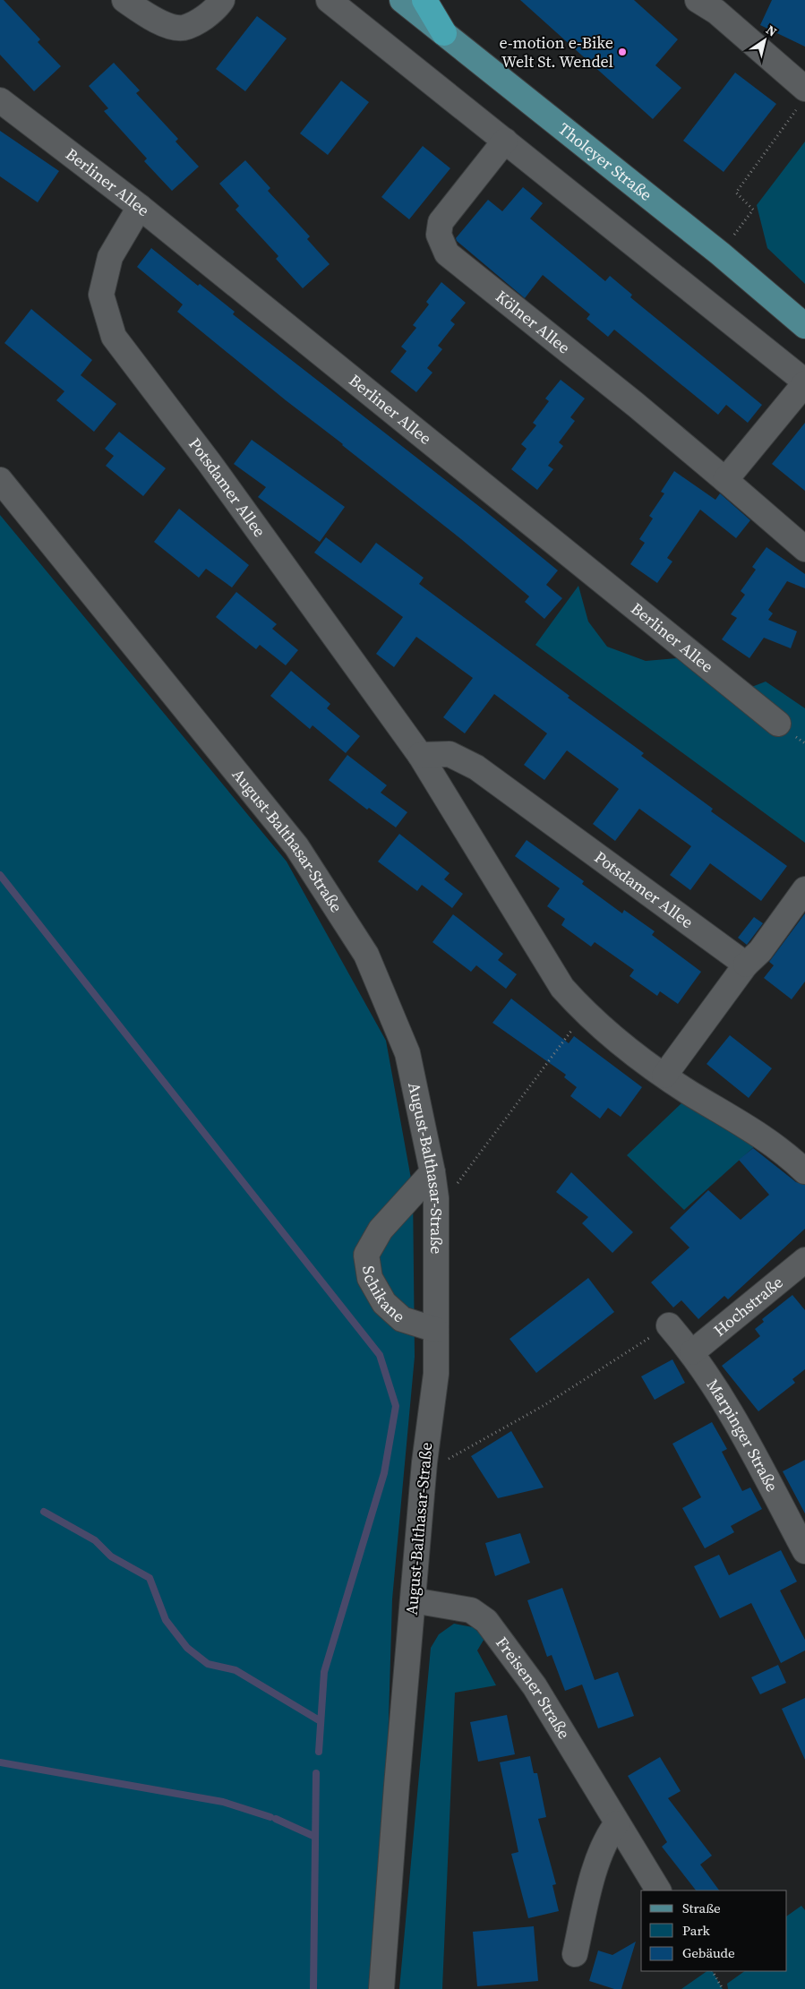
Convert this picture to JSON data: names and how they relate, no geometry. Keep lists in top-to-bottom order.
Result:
{
  "streets": {
    "main road": ["Tholeyer Straße"],
    "street": [
      "Berliner Allee",
      "Kölner Allee",
      "Potsdamer Allee",
      "August-Balthasar-Straße",
      "Schikane",
      "Hochstraße",
      "Marpinger Straße",
      "Freisener Straße"
    ]
  },
  "crossings": [
    ["Berliner Allee", "Potsdamer Allee"],
    ["August-Balthasar-Straße", "Schikane"],
    ["August-Balthasar-Straße", "Freisener Straße"],
    ["Hochstraße", "Marpinger Straße"]
  ],
  "places": ["e-motion e-Bike Welt St. Wendel"],
  "legend": ["Straße", "Park", "Gebäude"],
  "north": "top right"
}
